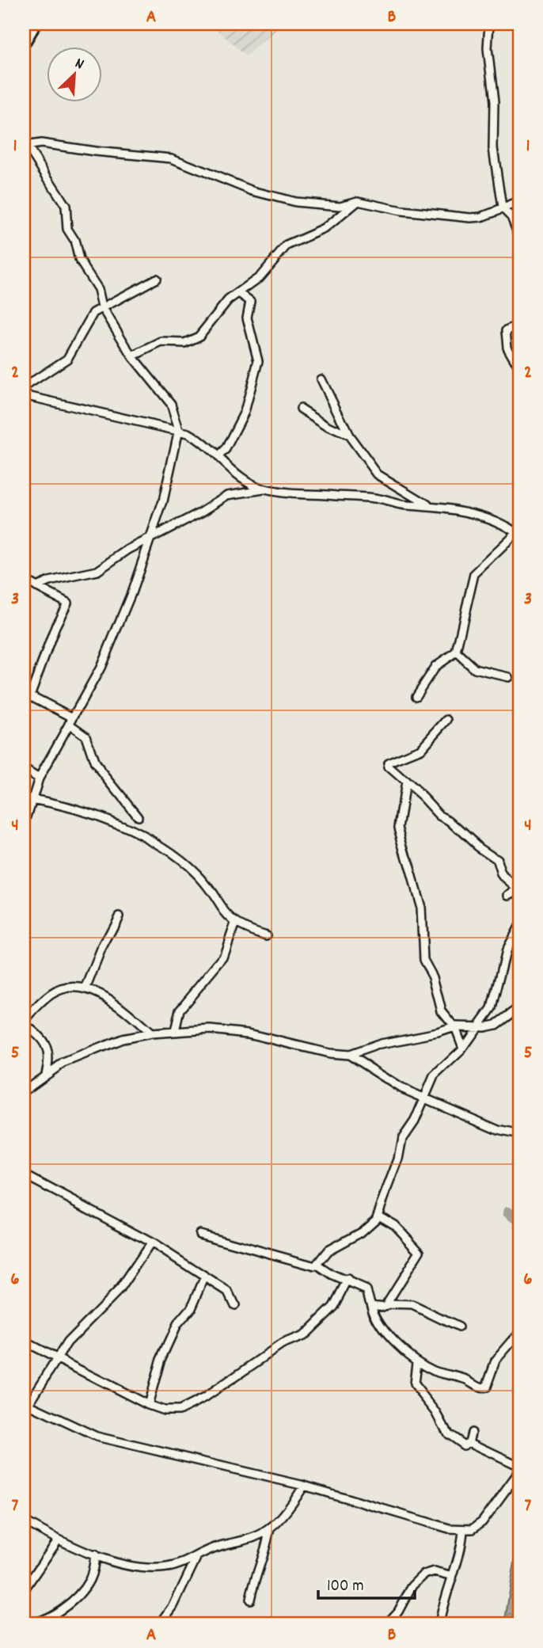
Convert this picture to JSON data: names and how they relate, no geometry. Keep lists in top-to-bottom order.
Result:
{
  "scale_bar": "100 m",
  "north": "top right",
  "grid": {
    "columns": ["A", "B"],
    "rows": [
      "1",
      "2",
      "3",
      "4",
      "5",
      "6",
      "7"
    ]
  }
}
